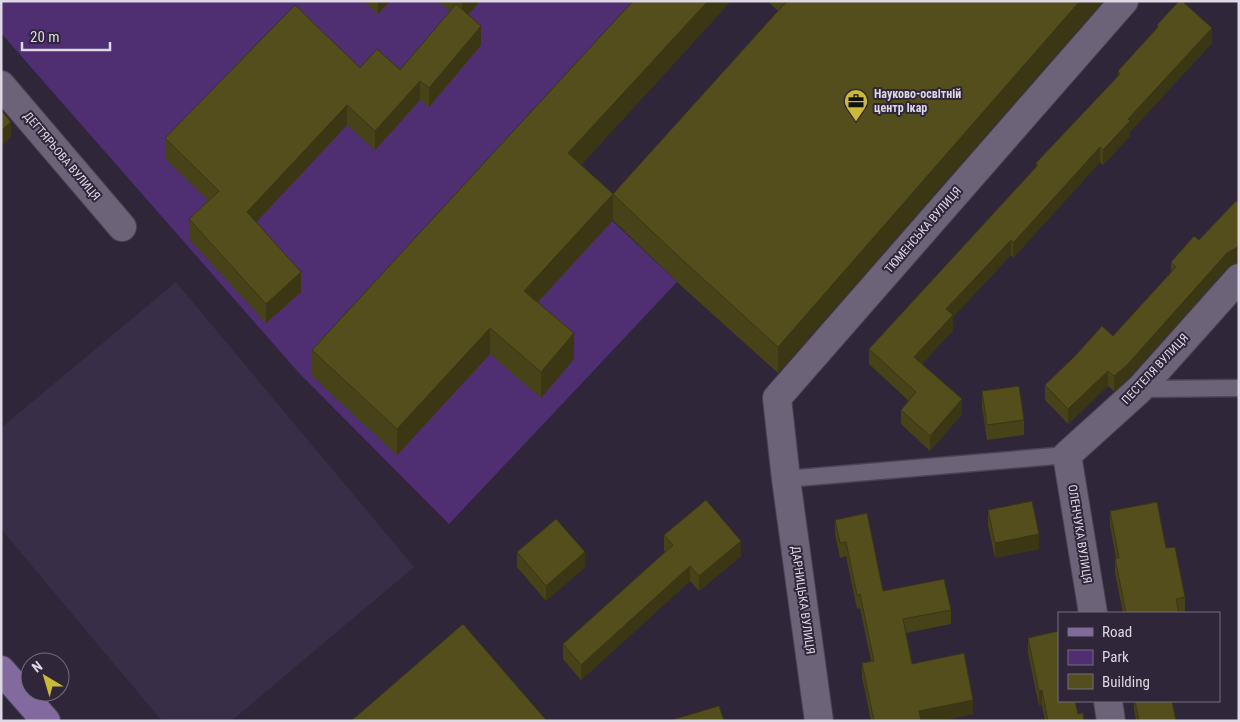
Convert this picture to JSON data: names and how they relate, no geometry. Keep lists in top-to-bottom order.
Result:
{
  "streets": {
    "street": [
      "ДЕГТЯРЬОВА ВУЛИЦЯ",
      "ТЮМЕНСЬКА ВУЛИЦЯ",
      "ПЕСТЕЛЯ ВУЛИЦЯ",
      "ОЛЕНЧУКА ВУЛИЦЯ",
      "ДАРНИЦЬКА ВУЛИЦЯ"
    ]
  },
  "crossings": [
    ["ТЮМЕНСЬКА ВУЛИЦЯ", "ДАРНИЦЬКА ВУЛИЦЯ"],
    ["ПЕСТЕЛЯ ВУЛИЦЯ", "ОЛЕНЧУКА ВУЛИЦЯ"]
  ],
  "places": {
    "office": ["Науково-освітній центр Ікар"]
  },
  "legend": ["Road", "Park", "Building"],
  "scale_bar": "20 m",
  "north": "top left"
}
